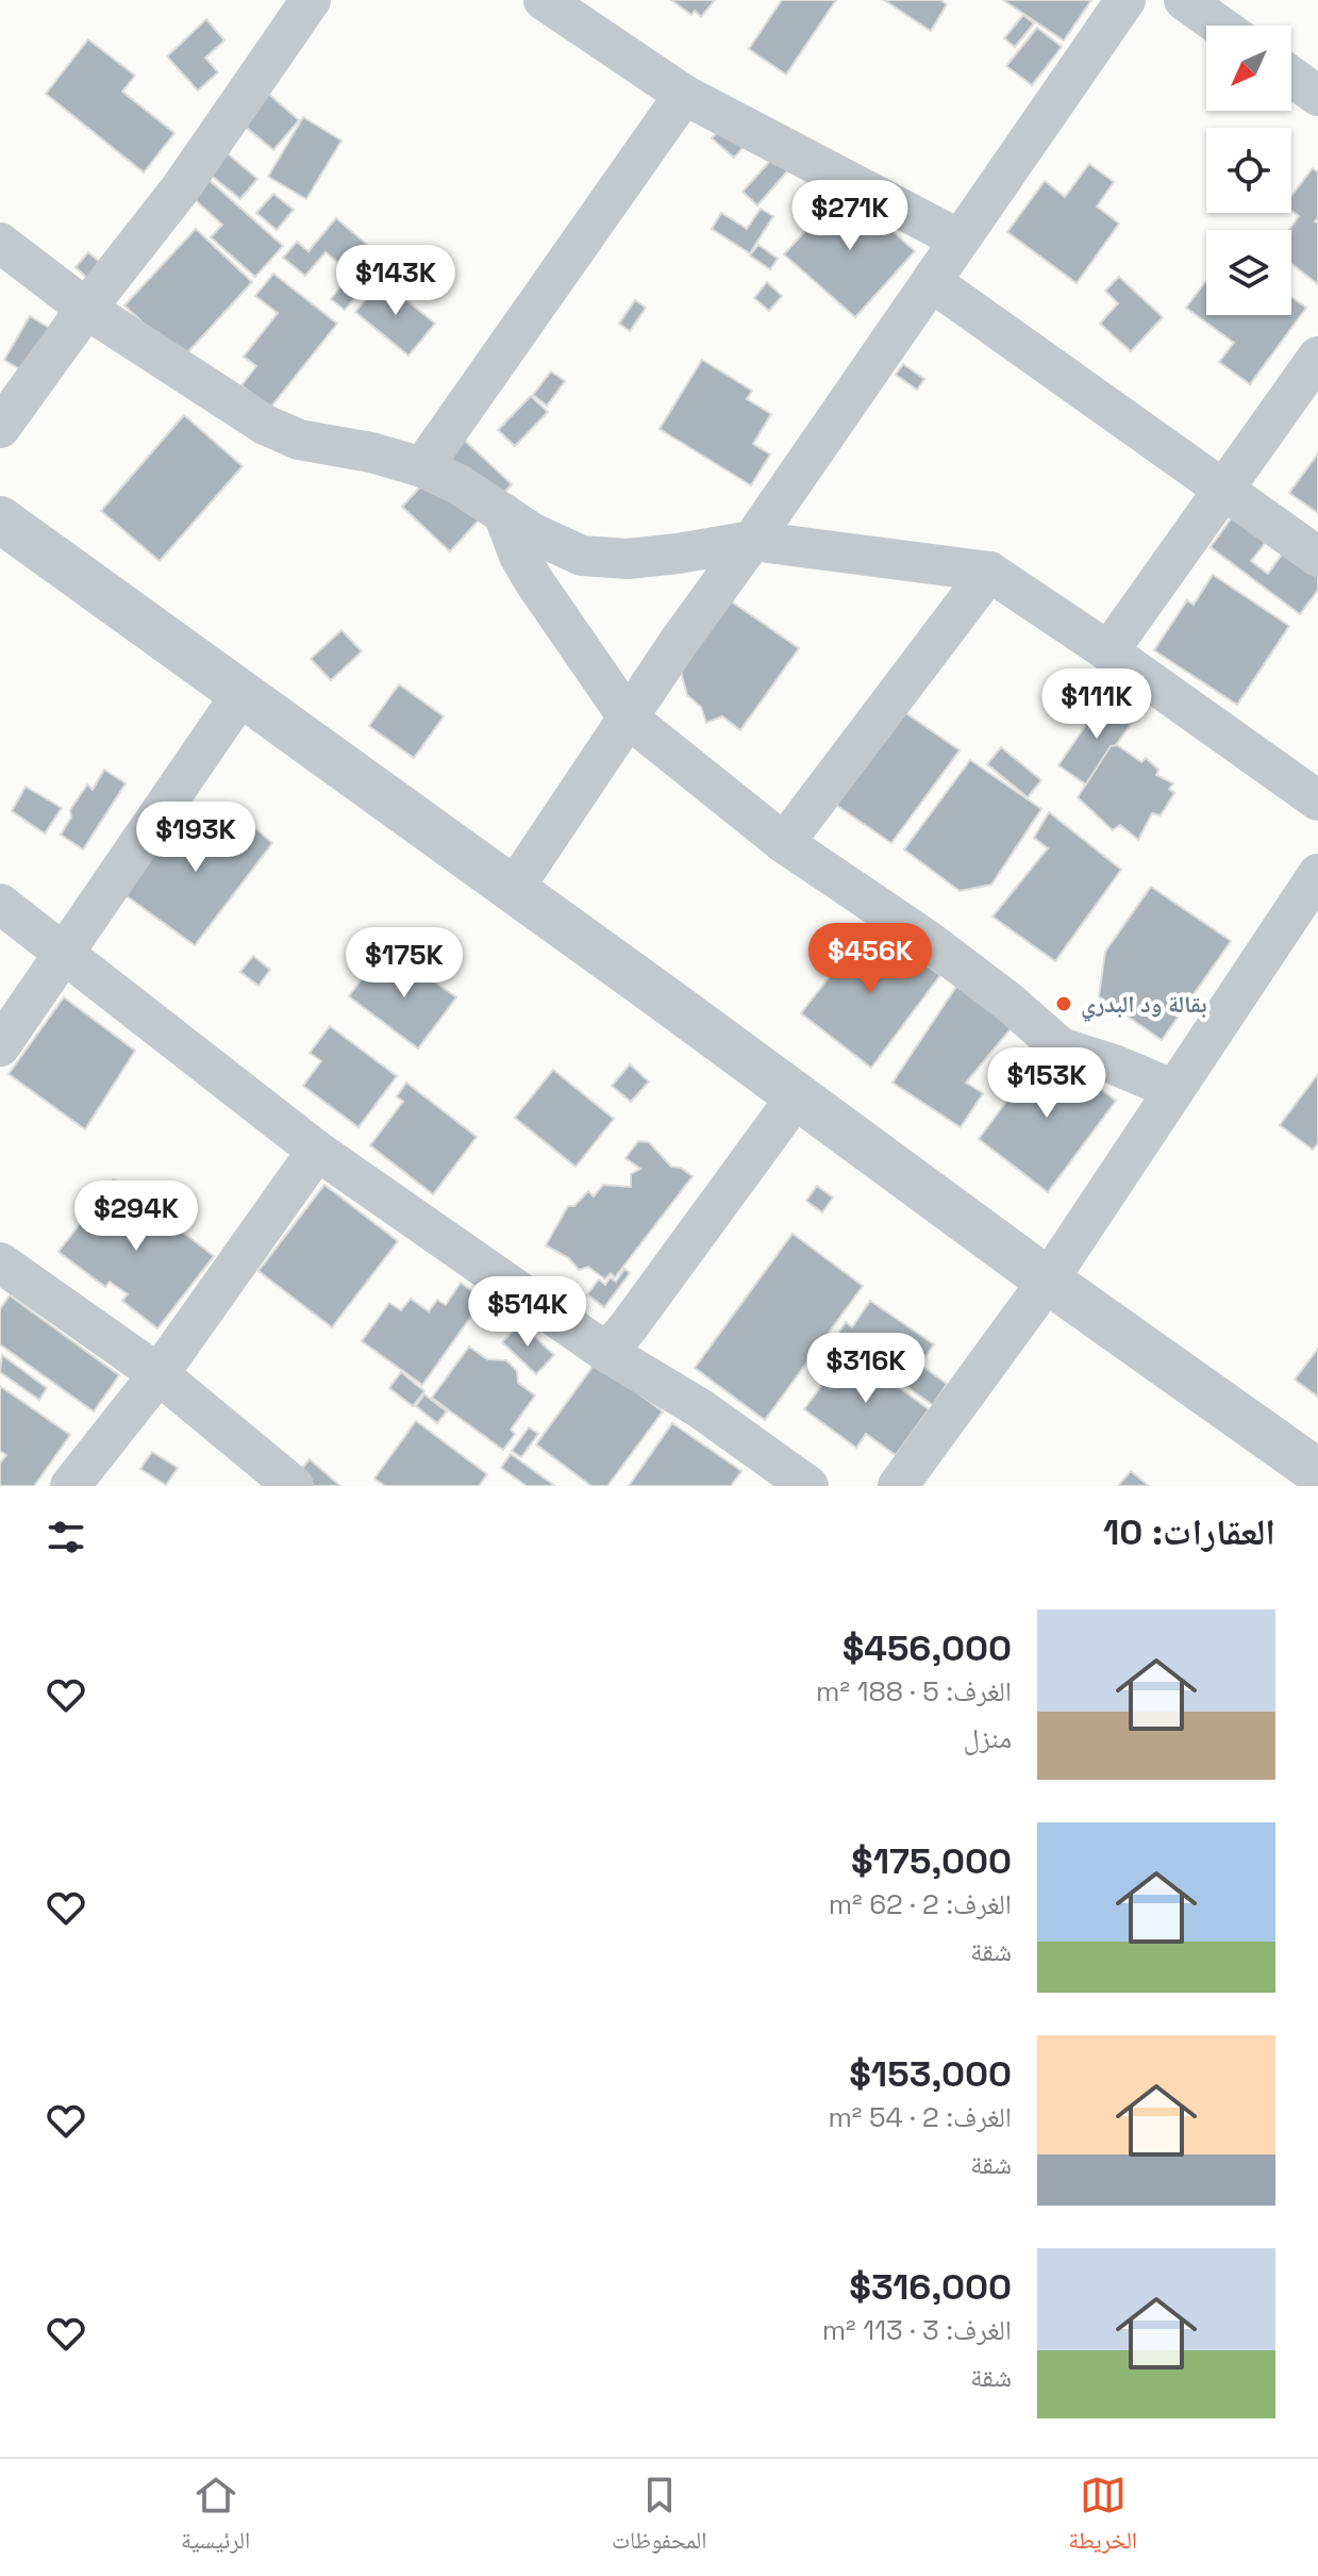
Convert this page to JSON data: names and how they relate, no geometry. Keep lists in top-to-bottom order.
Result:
{
  "places": ["بقالة ود البدري"],
  "north": "bottom left",
  "page": {
    "price": [
      "$271K",
      "$143K",
      "$111K",
      "$193K",
      "$456K",
      "$175K",
      "$153K",
      "$294K",
      "$514K",
      "$316K"
    ],
    "heading": "العقارات: 10",
    "list": [
      {
        "name": "$456,000",
        "note": "الغرف: 5 · 188 m² · منزل"
      },
      {
        "name": "$175,000",
        "note": "الغرف: 2 · 62 m² · شقة"
      },
      {
        "name": "$153,000",
        "note": "الغرف: 2 · 54 m² · شقة"
      },
      {
        "name": "$316,000",
        "note": "الغرف: 3 · 113 m² · شقة"
      }
    ],
    "tabs": ["الخريطة", "المحفوظات", "الرئيسية"]
  }
}
